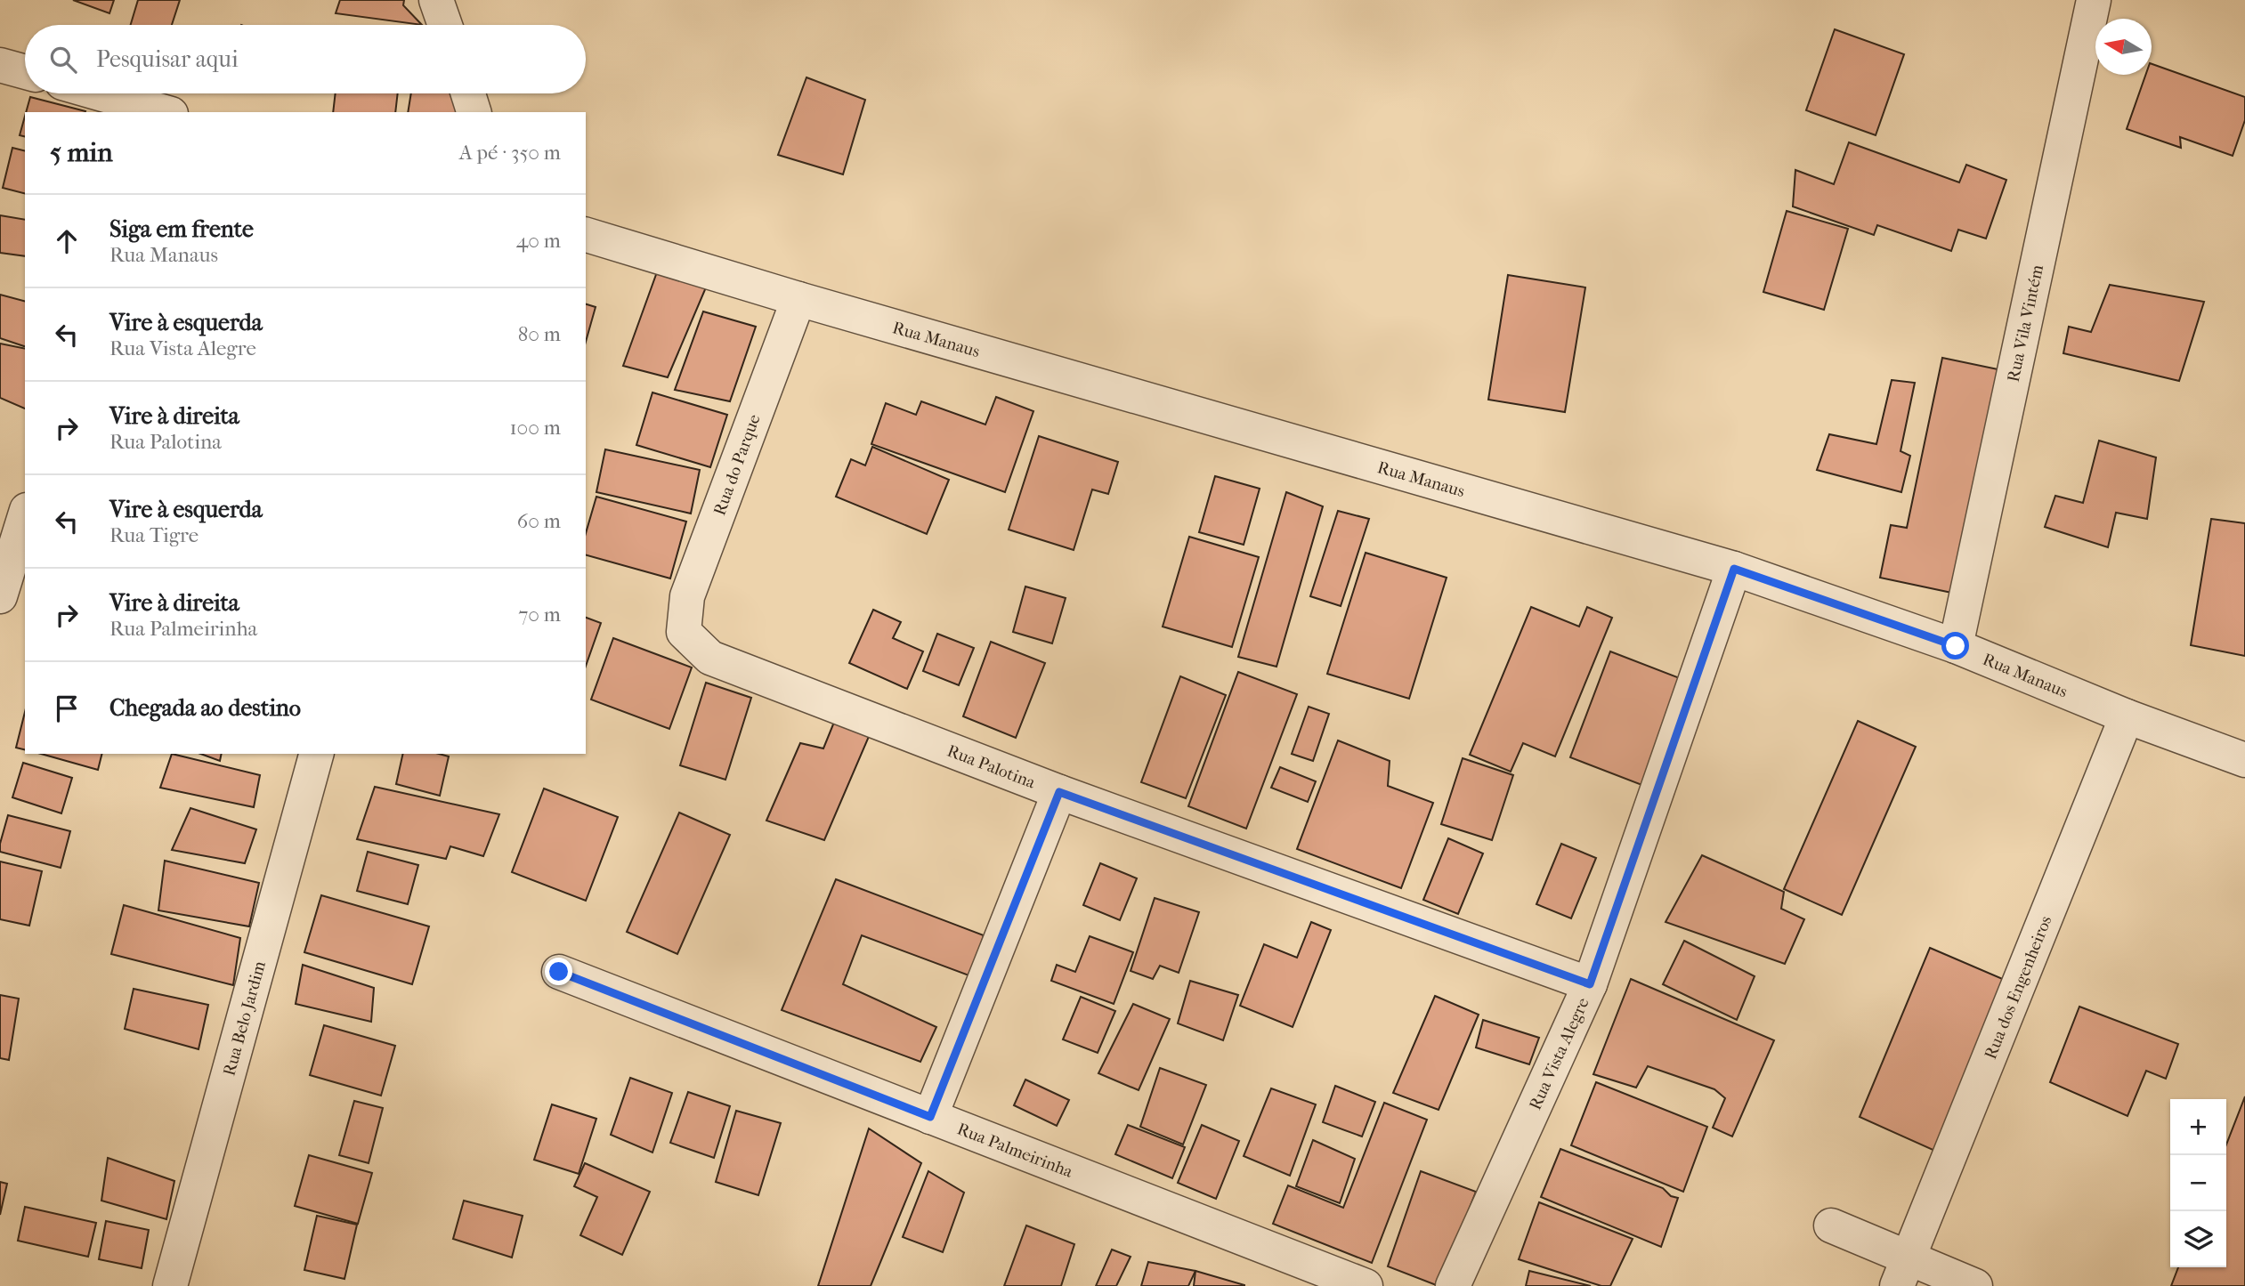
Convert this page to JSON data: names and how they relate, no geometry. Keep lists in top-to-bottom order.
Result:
{
  "streets": {
    "street": [
      "Rua Vila Vintém",
      "Rua Manaus",
      "Rua do Parque",
      "Rua Palotina",
      "Rua dos Engenheiros",
      "Rua Belo Jardim",
      "Rua Vista Alegre",
      "Rua Palmeirinha"
    ]
  },
  "crossings": [
    ["Rua Vila Vintém", "Rua Manaus"],
    ["Rua Manaus", "Rua do Parque"],
    ["Rua Manaus", "Rua dos Engenheiros"],
    ["Rua Manaus", "Rua Vista Alegre"],
    ["Rua do Parque", "Rua Palotina"],
    ["Rua Palotina", "Rua Vista Alegre"]
  ],
  "north": "left",
  "page": {
    "search": "Pesquisar aqui",
    "heading": ["5 min", "A pé · 350 m"],
    "list": [
      ["Siga em frente", "Rua Manaus", "40 m"],
      ["Vire à esquerda", "Rua Vista Alegre", "80 m"],
      ["Vire à direita", "Rua Palotina", "100 m"],
      ["Vire à esquerda", "Rua Tigre", "60 m"],
      ["Vire à direita", "Rua Palmeirinha", "70 m"],
      "Chegada ao destino"
    ],
    "map_buttons": ["+", "−"]
  }
}
